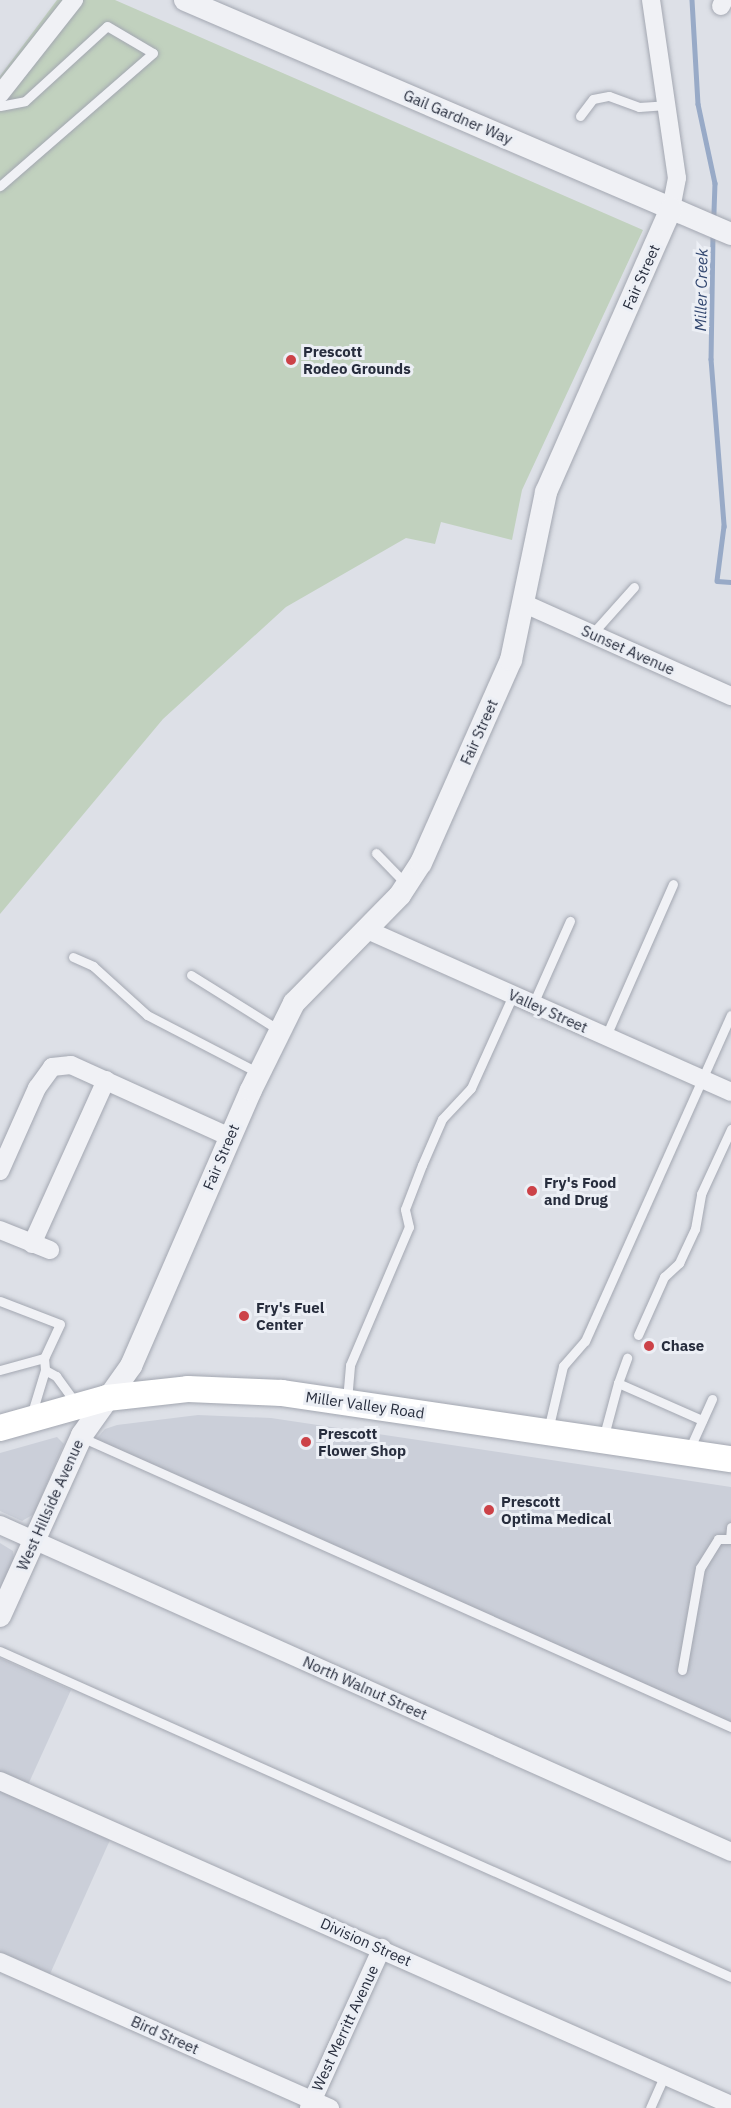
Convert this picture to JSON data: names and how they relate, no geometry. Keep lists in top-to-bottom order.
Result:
{
  "streets": {
    "main road": ["Miller Valley Road"],
    "street": [
      "Gail Gardner Way",
      "Fair Street",
      "Sunset Avenue",
      "Valley Street",
      "West Hillside Avenue",
      "North Walnut Street",
      "Division Street",
      "West Merritt Avenue",
      "Bird Street"
    ]
  },
  "crossings": [
    ["Gail Gardner Way", "Fair Street"],
    ["Fair Street", "Sunset Avenue"],
    ["Fair Street", "Valley Street"],
    ["Fair Street", "Miller Valley Road"],
    ["Fair Street", "West Hillside Avenue"],
    ["Miller Valley Road", "West Hillside Avenue"],
    ["West Hillside Avenue", "North Walnut Street"],
    ["Division Street", "West Merritt Avenue"],
    ["West Merritt Avenue", "Bird Street"]
  ],
  "water": ["Miller Creek"],
  "places": [
    "Prescott Rodeo Grounds",
    "Fry's Food and Drug",
    "Fry's Fuel Center",
    "Chase",
    "Prescott Flower Shop",
    "Prescott Optima Medical"
  ]
}
